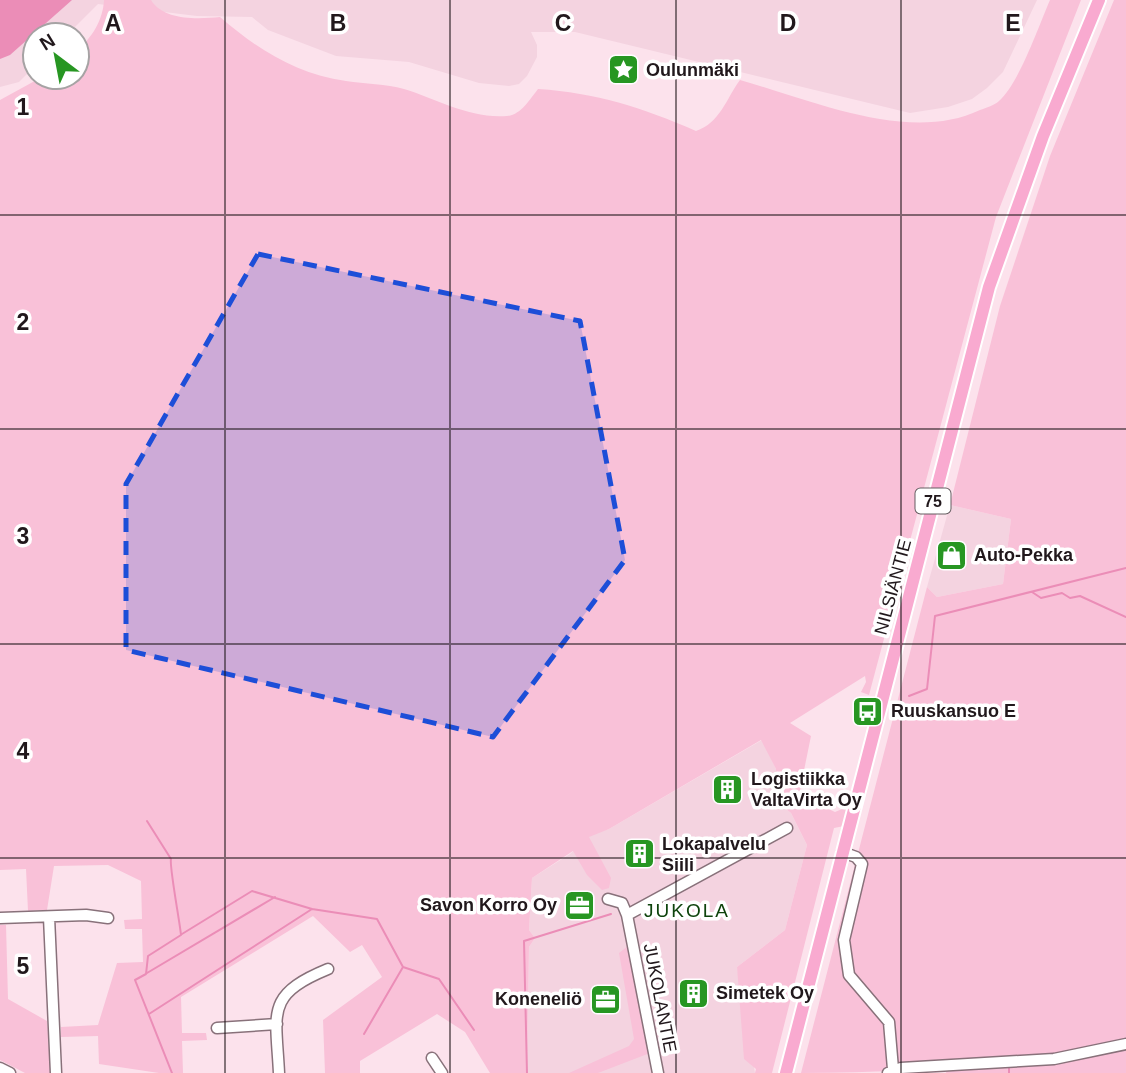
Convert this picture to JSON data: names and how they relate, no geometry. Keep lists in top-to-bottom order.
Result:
{
  "streets": {
    "main road": ["75", "NILSIÄNTIE"],
    "street": ["JUKOLANTIE"]
  },
  "districts": ["JUKOLA"],
  "places": {
    "place": ["Oulunmäki"],
    "shop": ["Auto-Pekka"],
    "bus stop": ["Ruuskansuo E"],
    "building": ["Logistiikka ValtaVirta Oy", "Lokapalvelu Siili", "Simetek Oy"],
    "office": ["Savon Korro Oy", "Koneneliö"]
  },
  "north": "top left",
  "grid": {
    "columns": [
      "A",
      "B",
      "C",
      "D",
      "E"
    ],
    "rows": [
      "1",
      "2",
      "3",
      "4",
      "5"
    ]
  }
}
